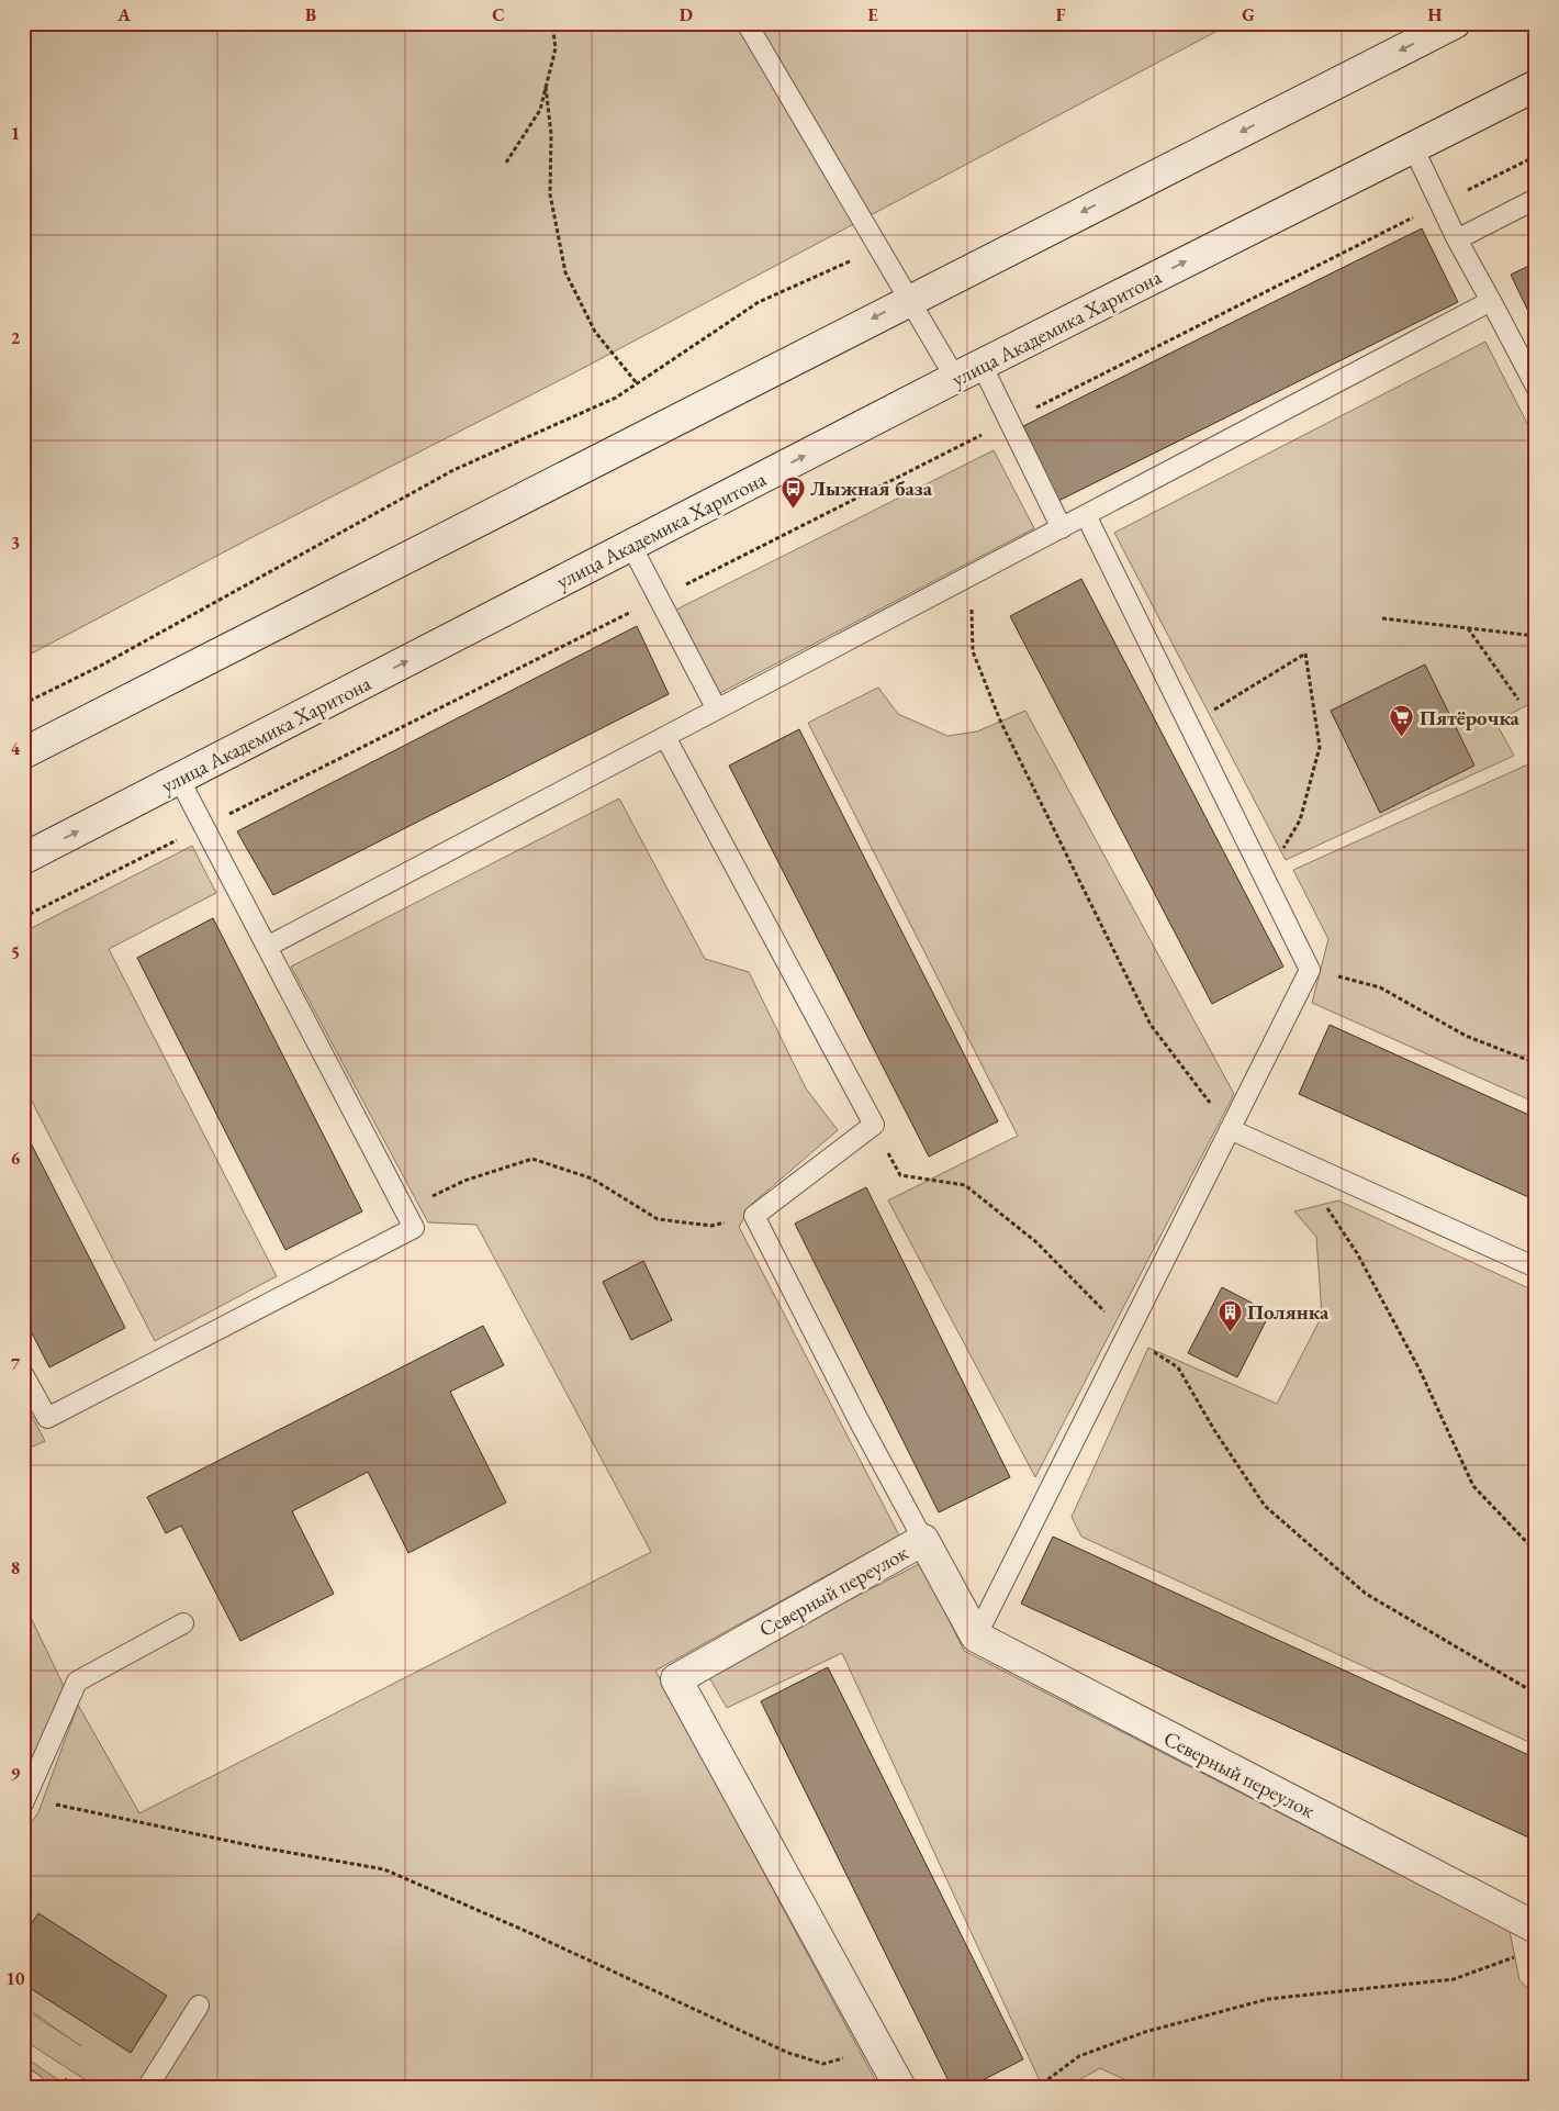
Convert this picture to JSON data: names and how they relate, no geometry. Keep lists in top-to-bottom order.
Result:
{
  "streets": {
    "main road": ["улица Академика Харитона", "Северный переулок"]
  },
  "places": {
    "bus stop": ["Лыжная база"],
    "supermarket": ["Пятёрочка"],
    "building": ["Полянка"]
  },
  "grid": {
    "columns": [
      "A",
      "B",
      "C",
      "D",
      "E",
      "F",
      "G",
      "H"
    ],
    "rows": [
      "1",
      "2",
      "3",
      "4",
      "5",
      "6",
      "7",
      "8",
      "9",
      "10"
    ]
  }
}
